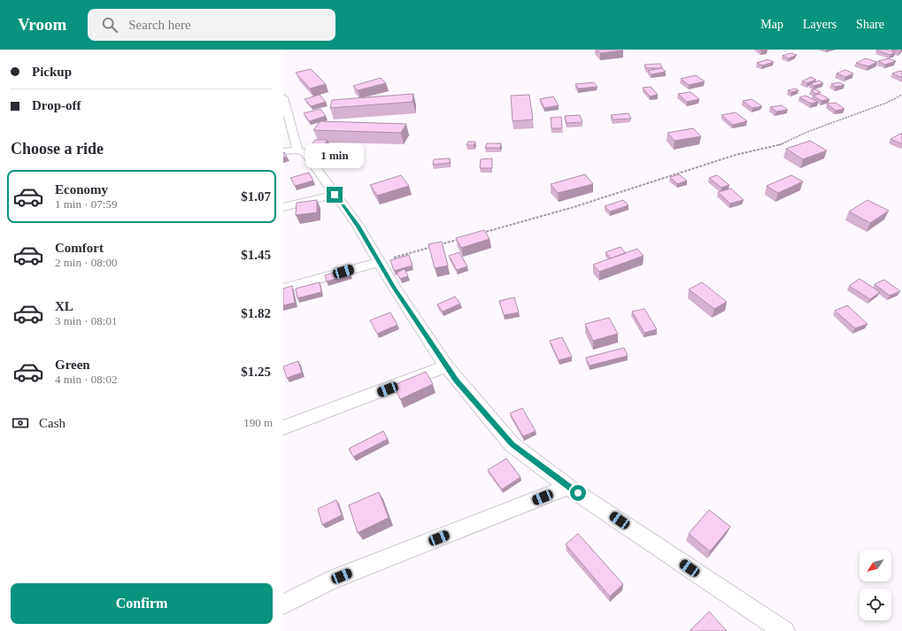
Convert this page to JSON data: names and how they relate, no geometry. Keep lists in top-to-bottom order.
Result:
{
  "north": "bottom left",
  "page": {
    "header": "Vroom",
    "search": "Search here",
    "nav": ["Map", "Layers", "Share"],
    "banner": ["Pickup", "Drop-off"],
    "heading": "Choose a ride",
    "bubble": "1 min",
    "list": [
      {
        "name": "Economy",
        "note": "1 min · 07:59",
        "value": "$1.07"
      },
      {
        "name": "Comfort",
        "note": "2 min · 08:00",
        "value": "$1.45"
      },
      {
        "name": "XL",
        "note": "3 min · 08:01",
        "value": "$1.82"
      },
      {
        "name": "Green",
        "note": "4 min · 08:02",
        "value": "$1.25"
      }
    ],
    "pay": ["Cash", "190 m"],
    "buttons": "Confirm"
  }
}
